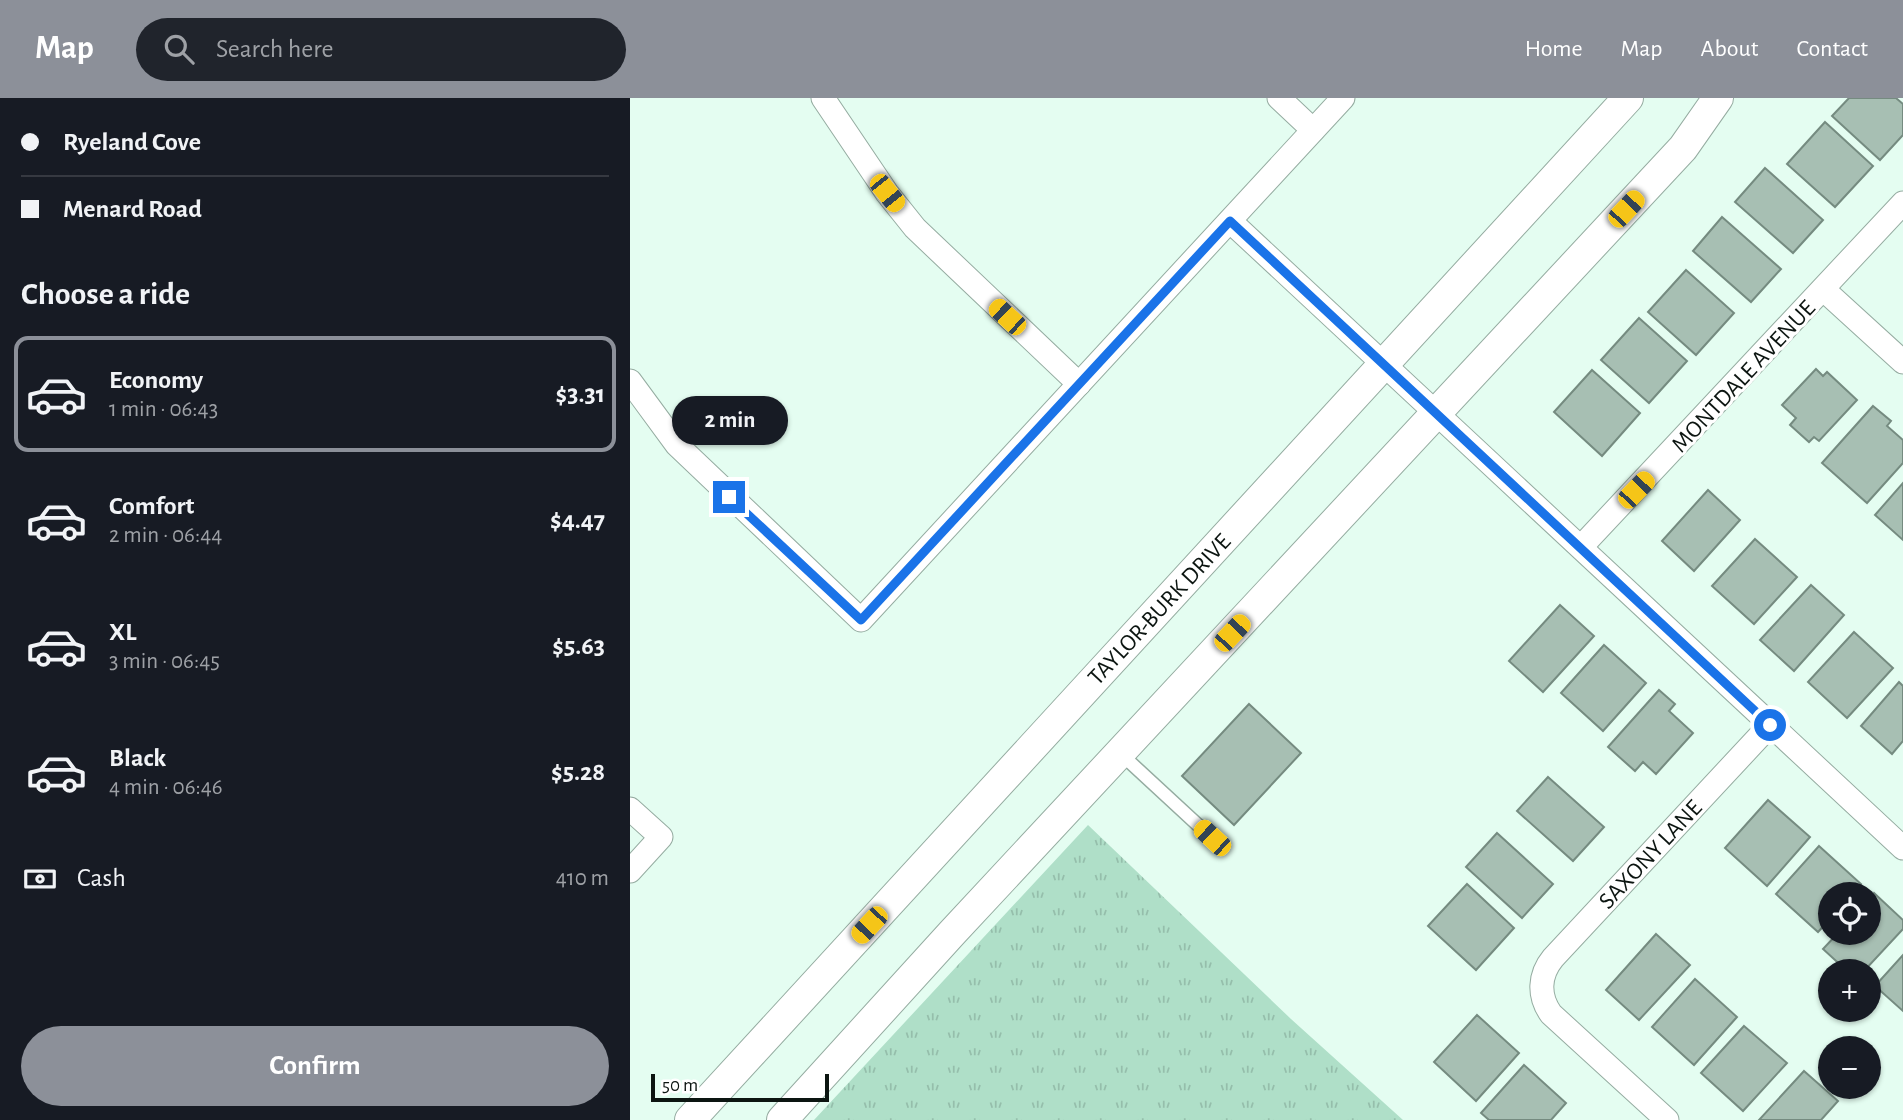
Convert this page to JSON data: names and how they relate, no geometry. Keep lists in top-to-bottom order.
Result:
{
  "streets": {
    "street": ["MONTDALE AVENUE", "TAYLOR-BURK DRIVE", "SAXONY LANE"]
  },
  "scale_bar": "50 m",
  "page": {
    "header": "Map",
    "search": "Search here",
    "nav": [
      "Home",
      "Map",
      "About",
      "Contact"
    ],
    "banner": ["Ryeland Cove", "Menard Road"],
    "heading": "Choose a ride",
    "list": [
      {
        "name": "Economy",
        "note": "1 min · 06:43",
        "value": "$3.31"
      },
      {
        "name": "Comfort",
        "note": "2 min · 06:44",
        "value": "$4.47"
      },
      {
        "name": "XL",
        "note": "3 min · 06:45",
        "value": "$5.63"
      },
      {
        "name": "Black",
        "note": "4 min · 06:46",
        "value": "$5.28"
      }
    ],
    "bubble": "2 min",
    "pay": ["Cash", "410 m"],
    "map_buttons": ["+", "−"],
    "buttons": "Confirm",
    "scale": "50 m"
  }
}
